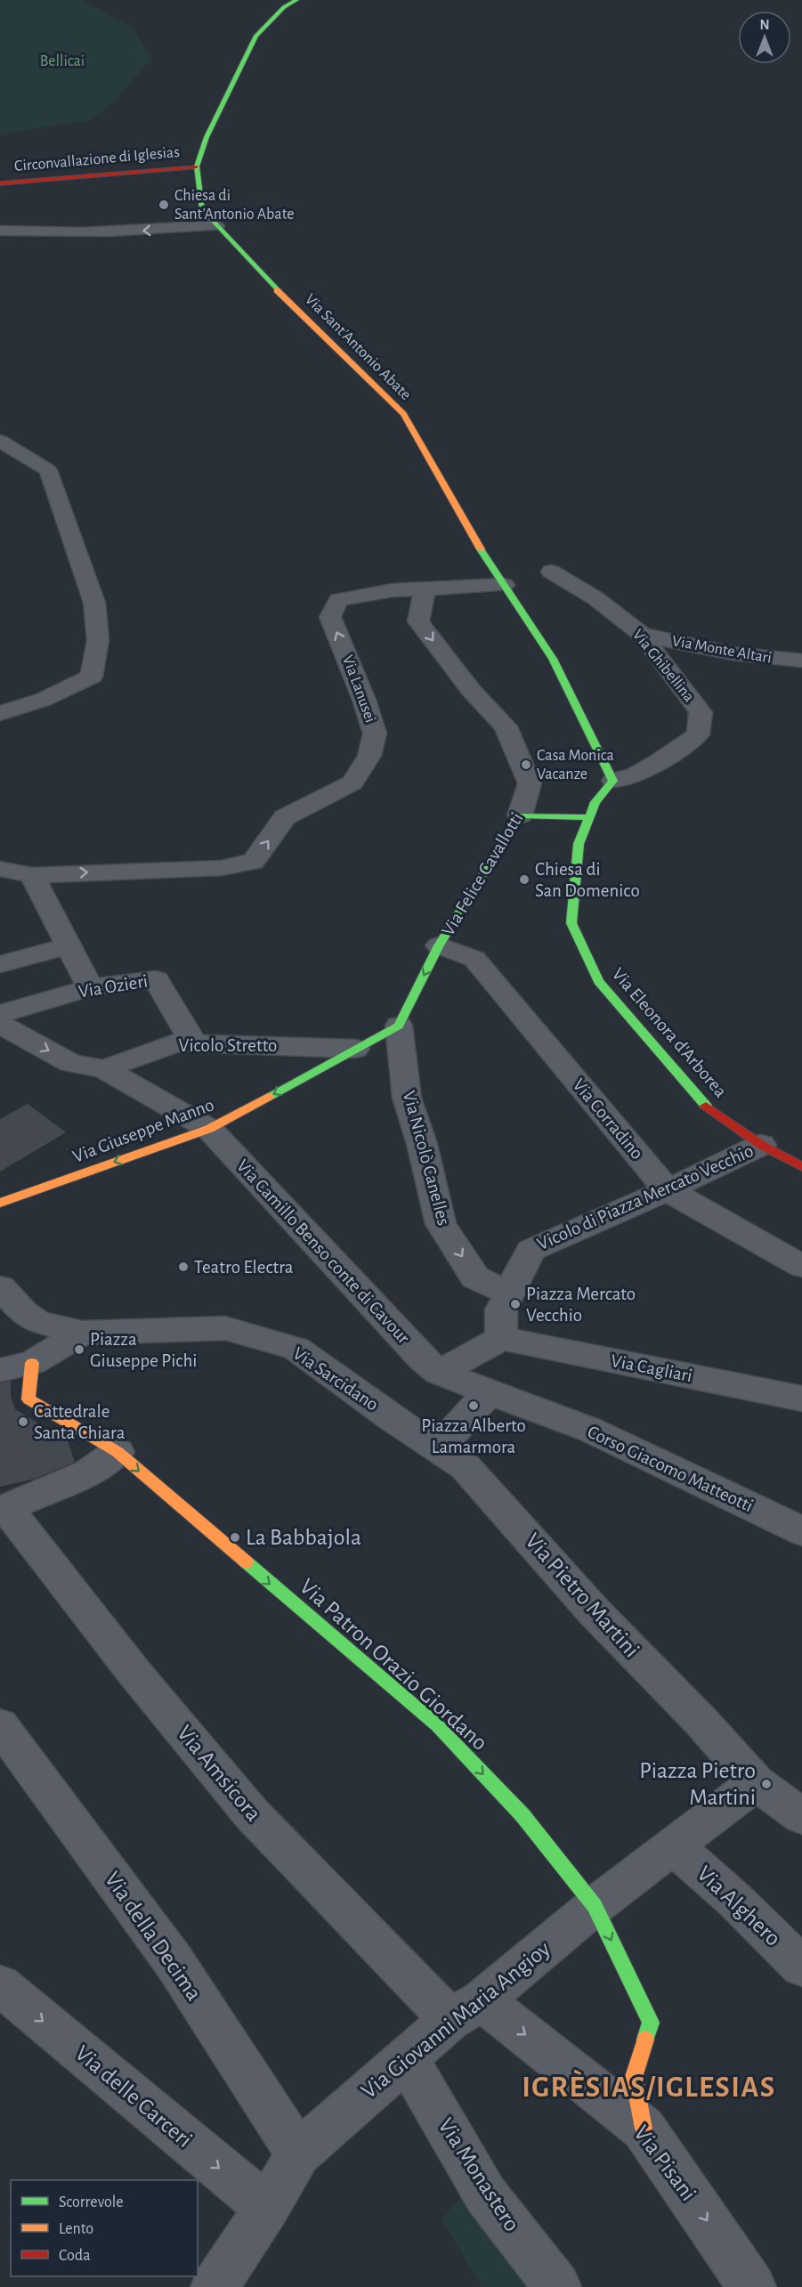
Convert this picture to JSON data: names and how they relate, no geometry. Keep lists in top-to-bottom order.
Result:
{
  "streets": {
    "main road": [
      "Circonvallazione di Iglesias",
      "Via Sant'Antonio Abate",
      "Via Felice Cavallotti",
      "Via Eleonora d'Arborea",
      "Via Giuseppe Manno",
      "Via Patron Orazio Giordano"
    ],
    "street": [
      "Via Monte Altari",
      "Via Ghibellina",
      "Via Lanusei",
      "Via Ozieri",
      "Vicolo Stretto",
      "Via Corradino",
      "Via Nicolò Canelles",
      "Vicolo di Piazza Mercato Vecchio",
      "Via Camillo Benso conte di Cavour",
      "Via Cagliari",
      "Via Sarcidano",
      "Corso Giacomo Matteotti",
      "Via Pietro Martini",
      "Via Amsicora",
      "Via Alghero",
      "Via della Decima",
      "Via Giovanni Maria Angioy",
      "Via delle Carceri",
      "Via Pisani",
      "Via Monastero"
    ]
  },
  "crossings": [
    ["Circonvallazione di Iglesias", "Via Sant'Antonio Abate"],
    ["Via Sant'Antonio Abate", "Via Ghibellina"],
    ["Via Sant'Antonio Abate", "Via Lanusei"],
    ["Via Monte Altari", "Via Ghibellina"],
    ["Via Lanusei", "Via Felice Cavallotti"],
    ["Via Felice Cavallotti", "Via Corradino"],
    ["Via Felice Cavallotti", "Via Giuseppe Manno"],
    ["Via Felice Cavallotti", "Via Nicolò Canelles"],
    ["Via Ozieri", "Vicolo Stretto"],
    ["Via Eleonora d'Arborea", "Vicolo di Piazza Mercato Vecchio"],
    ["Vicolo Stretto", "Via Giuseppe Manno"],
    ["Vicolo Stretto", "Via Camillo Benso conte di Cavour"],
    ["Via Corradino", "Vicolo di Piazza Mercato Vecchio"],
    ["Via Giuseppe Manno", "Via Nicolò Canelles"],
    ["Via Giuseppe Manno", "Via Camillo Benso conte di Cavour"],
    ["Via Nicolò Canelles", "Vicolo di Piazza Mercato Vecchio"],
    ["Via Sarcidano", "Via Pietro Martini"],
    ["Via Pietro Martini", "Via Giovanni Maria Angioy"],
    ["Via Patron Orazio Giordano", "Via Giovanni Maria Angioy"],
    ["Via Patron Orazio Giordano", "Via Pisani"],
    ["Via Amsicora", "Via Giovanni Maria Angioy"],
    ["Via Amsicora", "Via Pisani"],
    ["Via Alghero", "Via Giovanni Maria Angioy"],
    ["Via della Decima", "Via Giovanni Maria Angioy"],
    ["Via Giovanni Maria Angioy", "Via delle Carceri"],
    ["Via Giovanni Maria Angioy", "Via Pisani"],
    ["Via Giovanni Maria Angioy", "Via Monastero"]
  ],
  "one_way": [
    "Via Felice Cavallotti",
    "Via Giuseppe Manno",
    "Via Nicolò Canelles",
    "Via Patron Orazio Giordano",
    "Via delle Carceri",
    "Via Pisani"
  ],
  "districts": ["IGRÈSIAS/IGLESIAS"],
  "parks": ["Bellicai"],
  "places": [
    "Chiesa di Sant'Antonio Abate",
    "Casa Monica Vacanze",
    "Chiesa di San Domenico",
    "Teatro Electra",
    "Piazza Mercato Vecchio",
    "Piazza Giuseppe Pichi",
    "Piazza Alberto Lamarmora",
    "Cattedrale Santa Chiara",
    "La Babbajola",
    "Piazza Pietro Martini"
  ],
  "legend": ["Scorrevole", "Lento", "Coda"],
  "north": "top"
}
